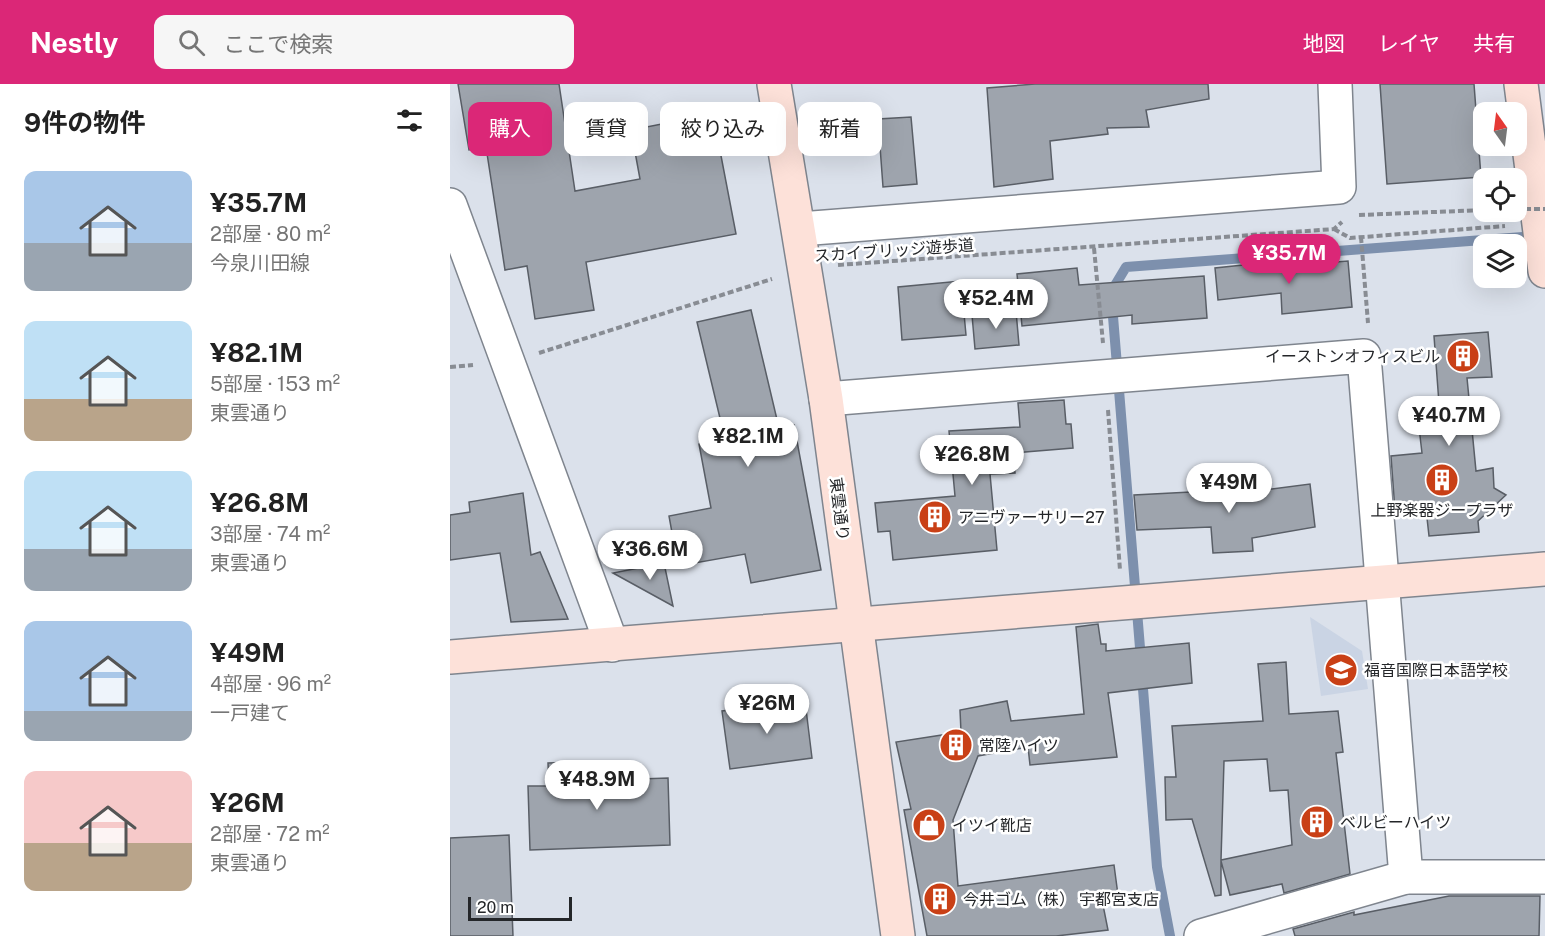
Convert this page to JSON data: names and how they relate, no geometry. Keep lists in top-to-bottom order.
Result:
{
  "streets": {
    "street": ["東雲通り"],
    "path": ["スカイブリッジ遊歩道"]
  },
  "crossings": [
    ["スカイブリッジ遊歩道", "東雲通り"]
  ],
  "places": {
    "building": [
      "イーストンオフィスビル",
      "上野楽器ジープラザ",
      "アニヴァーサリー27",
      "常陸ハイツ",
      "ベルビーハイツ",
      "今井ゴム（株） 宇都宮支店"
    ],
    "school or university": ["福音国際日本語学校"],
    "shop": ["イツイ靴店"]
  },
  "scale_bar": "20 m",
  "north": "top",
  "page": {
    "header": "Nestly",
    "search": "ここで検索",
    "nav": ["地図", "レイヤ", "共有"],
    "heading": "9件の物件",
    "chip": [
      "購入",
      "賃貸",
      "絞り込み",
      "新着"
    ],
    "list": [
      {
        "name": "¥35.7M",
        "note": "2部屋 · 80 m² · 今泉川田線"
      },
      {
        "name": "¥82.1M",
        "note": "5部屋 · 153 m² · 東雲通り"
      },
      {
        "name": "¥26.8M",
        "note": "3部屋 · 74 m² · 東雲通り"
      },
      {
        "name": "¥49M",
        "note": "4部屋 · 96 m² · 一戸建て"
      },
      {
        "name": "¥26M",
        "note": "2部屋 · 72 m² · 東雲通り"
      }
    ],
    "price": [
      "¥35.7M",
      "¥52.4M",
      "¥40.7M",
      "¥82.1M",
      "¥26.8M",
      "¥49M",
      "¥36.6M",
      "¥26M",
      "¥48.9M"
    ],
    "scale": "20 m"
  }
}
